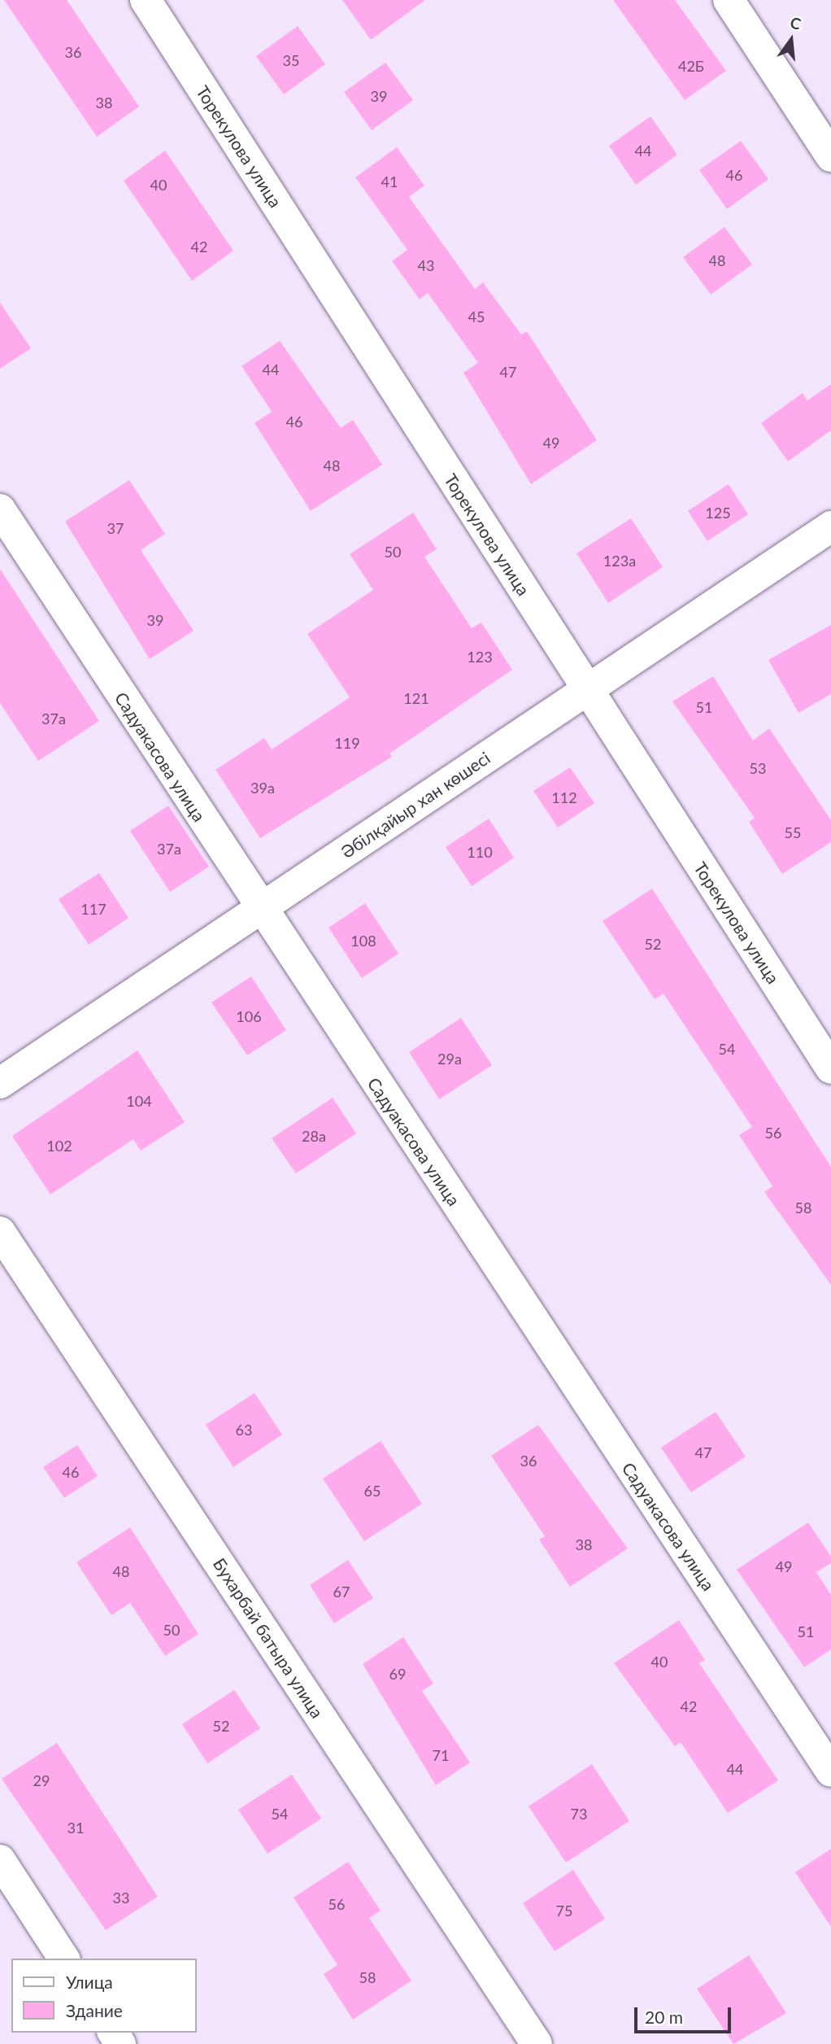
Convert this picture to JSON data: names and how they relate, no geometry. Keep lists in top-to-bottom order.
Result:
{
  "streets": {
    "street": [
      "Торекулова улица",
      "Садуакасова улица",
      "Әбілқайыр хан көшесі",
      "Бухарбай батыра улица"
    ]
  },
  "crossings": [
    ["Торекулова улица", "Әбілқайыр хан көшесі"],
    ["Садуакасова улица", "Әбілқайыр хан көшесі"]
  ],
  "house_numbers": [
    "36",
    "35",
    "42Б",
    "39",
    "38",
    "44",
    "46",
    "41",
    "40",
    "42",
    "48",
    "43",
    "45",
    "44",
    "47",
    "46",
    "49",
    "48",
    "125",
    "37",
    "50",
    "123а",
    "39",
    "123",
    "121",
    "51",
    "37а",
    "119",
    "53",
    "39а",
    "112",
    "55",
    "37а",
    "110",
    "117",
    "108",
    "52",
    "106",
    "54",
    "29а",
    "104",
    "56",
    "28а",
    "102",
    "58",
    "63",
    "47",
    "36",
    "46",
    "65",
    "38",
    "49",
    "48",
    "67",
    "50",
    "51",
    "40",
    "69",
    "42",
    "52",
    "71",
    "44",
    "29",
    "54",
    "73",
    "31",
    "33",
    "56",
    "75",
    "58"
  ],
  "legend": ["Улица", "Здание"],
  "scale_bar": "20 m",
  "north": "top"
}
